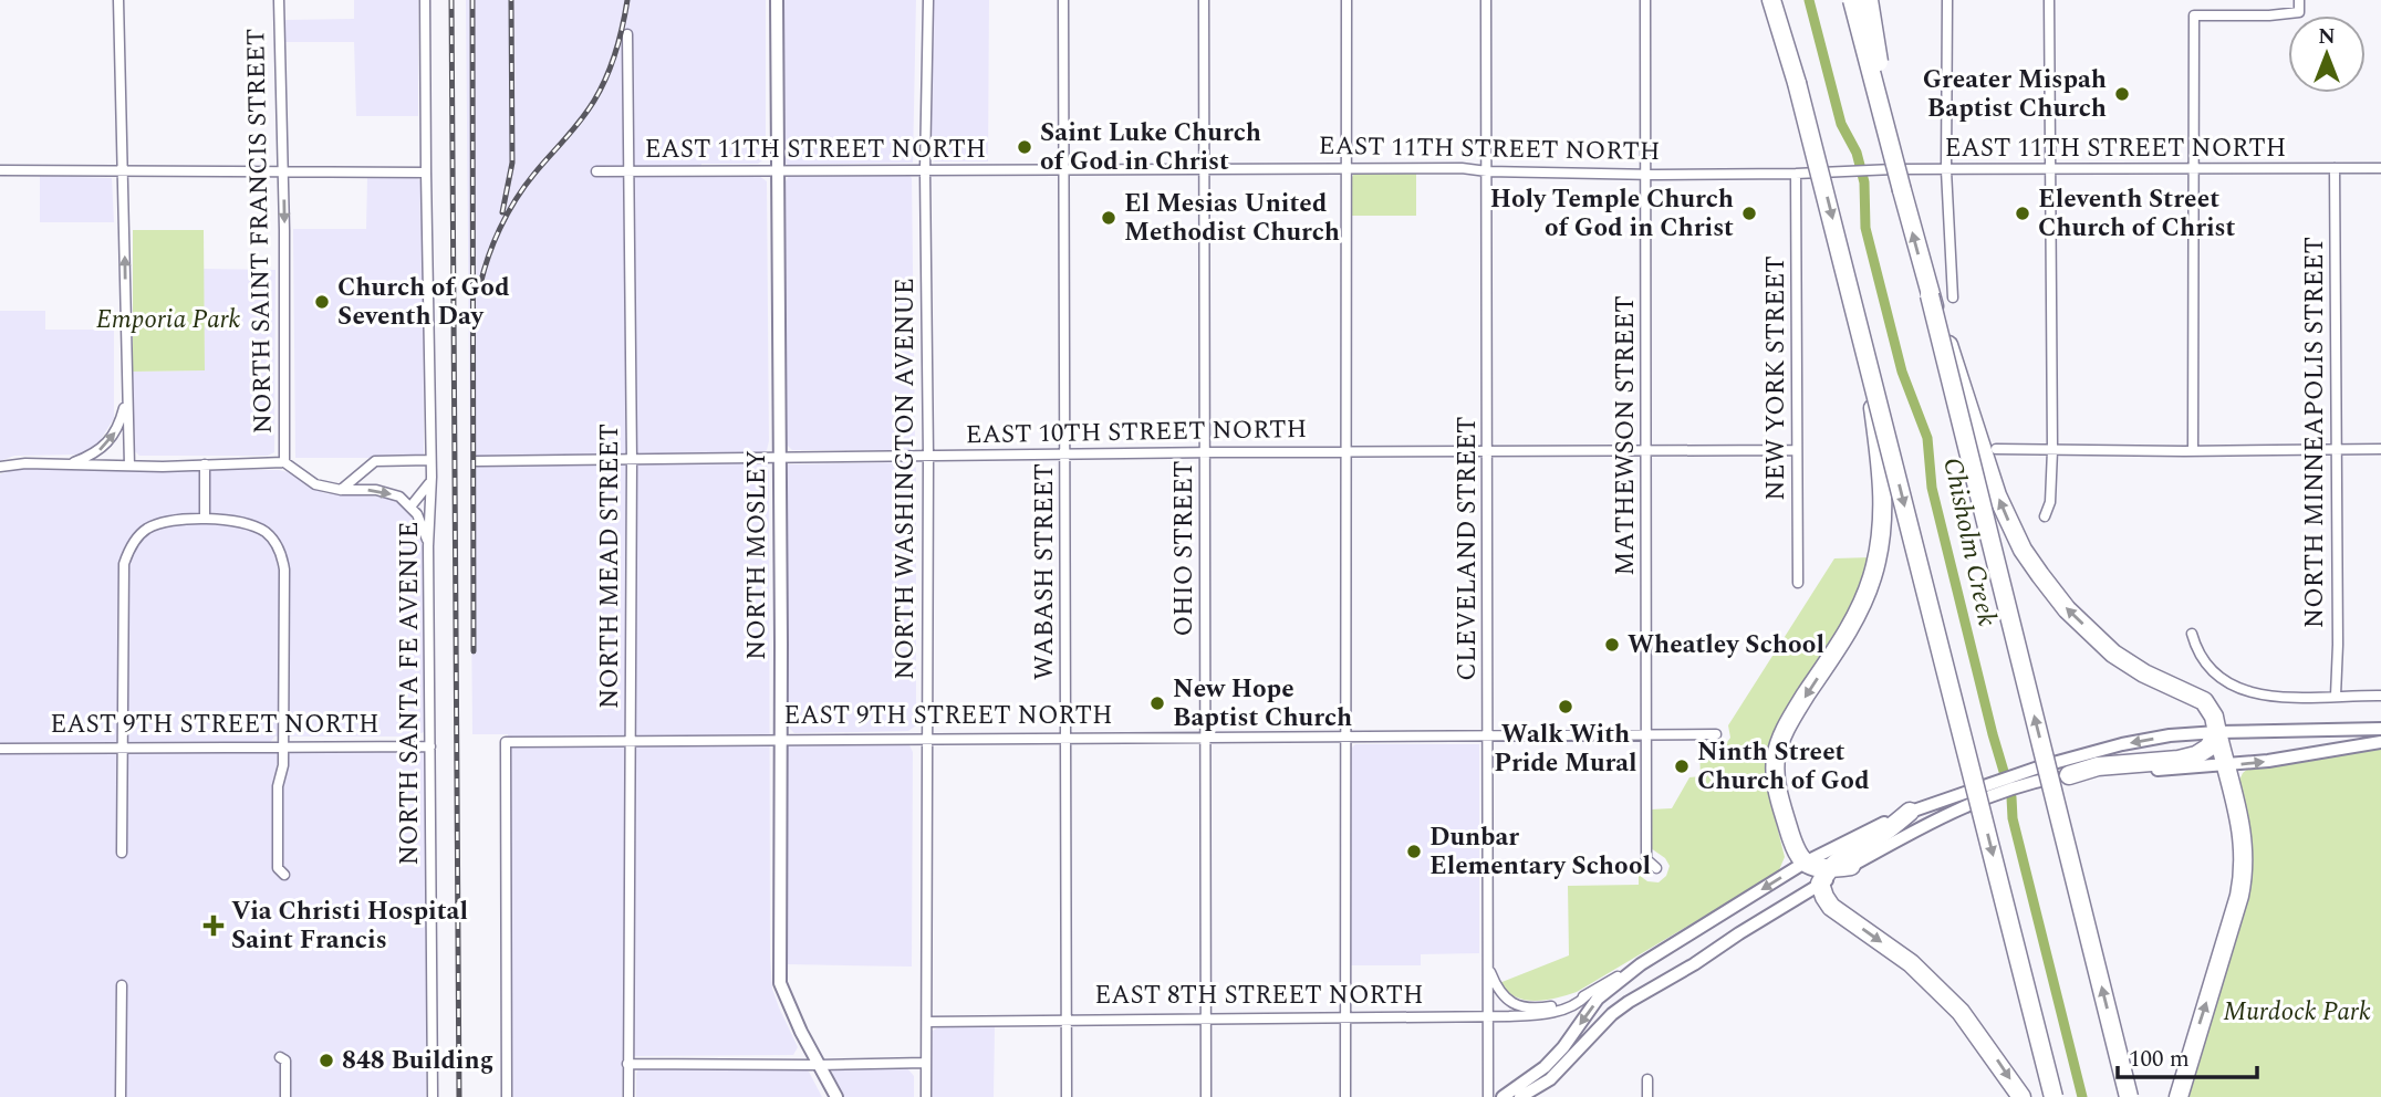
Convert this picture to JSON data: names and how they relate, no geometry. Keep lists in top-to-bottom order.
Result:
{
  "streets": {
    "street": [
      "EAST 11TH STREET NORTH",
      "NORTH SAINT FRANCIS STREET",
      "NEW YORK STREET",
      "EAST 10TH STREET NORTH",
      "NORTH MINNEAPOLIS STREET",
      "MATHEWSON STREET",
      "NORTH WASHINGTON AVENUE",
      "OHIO STREET",
      "CLEVELAND STREET",
      "NORTH MOSLEY",
      "NORTH MEAD STREET",
      "WABASH STREET",
      "NORTH SANTA FE AVENUE",
      "EAST 9TH STREET NORTH",
      "EAST 8TH STREET NORTH"
    ]
  },
  "crossings": [
    ["EAST 11TH STREET NORTH", "NEW YORK STREET"],
    ["EAST 11TH STREET NORTH", "NORTH MINNEAPOLIS STREET"],
    ["EAST 11TH STREET NORTH", "MATHEWSON STREET"],
    ["EAST 11TH STREET NORTH", "NORTH WASHINGTON AVENUE"],
    ["EAST 11TH STREET NORTH", "OHIO STREET"],
    ["EAST 11TH STREET NORTH", "CLEVELAND STREET"],
    ["EAST 11TH STREET NORTH", "NORTH MOSLEY"],
    ["EAST 11TH STREET NORTH", "NORTH MEAD STREET"],
    ["EAST 11TH STREET NORTH", "WABASH STREET"],
    ["NEW YORK STREET", "EAST 10TH STREET NORTH"],
    ["EAST 10TH STREET NORTH", "MATHEWSON STREET"],
    ["EAST 10TH STREET NORTH", "NORTH WASHINGTON AVENUE"],
    ["EAST 10TH STREET NORTH", "OHIO STREET"],
    ["EAST 10TH STREET NORTH", "CLEVELAND STREET"],
    ["EAST 10TH STREET NORTH", "NORTH MOSLEY"],
    ["EAST 10TH STREET NORTH", "NORTH MEAD STREET"],
    ["EAST 10TH STREET NORTH", "WABASH STREET"],
    ["MATHEWSON STREET", "EAST 9TH STREET NORTH"],
    ["NORTH WASHINGTON AVENUE", "EAST 9TH STREET NORTH"],
    ["NORTH WASHINGTON AVENUE", "EAST 8TH STREET NORTH"],
    ["OHIO STREET", "EAST 9TH STREET NORTH"],
    ["OHIO STREET", "EAST 8TH STREET NORTH"],
    ["CLEVELAND STREET", "EAST 9TH STREET NORTH"],
    ["CLEVELAND STREET", "EAST 8TH STREET NORTH"],
    ["NORTH MOSLEY", "EAST 9TH STREET NORTH"],
    ["NORTH MEAD STREET", "EAST 9TH STREET NORTH"],
    ["WABASH STREET", "EAST 9TH STREET NORTH"],
    ["WABASH STREET", "EAST 8TH STREET NORTH"],
    ["NORTH SANTA FE AVENUE", "EAST 9TH STREET NORTH"]
  ],
  "one_way": ["NORTH SAINT FRANCIS STREET"],
  "water": ["Chisholm Creek"],
  "parks": ["Emporia Park", "Murdock Park"],
  "places": {
    "other": [
      "Greater Mispah Baptist Church",
      "Saint Luke Church of God in Christ",
      "Holy Temple Church of God in Christ",
      "Eleventh Street Church of Christ",
      "El Mesias United Methodist Church",
      "Church of God Seventh Day",
      "Wheatley School",
      "New Hope Baptist Church",
      "Walk With Pride Mural",
      "Ninth Street Church of God",
      "Dunbar Elementary School",
      "848 Building"
    ],
    "health": ["Via Christi Hospital Saint Francis"]
  },
  "scale_bar": "100 m",
  "north": "top"
}
